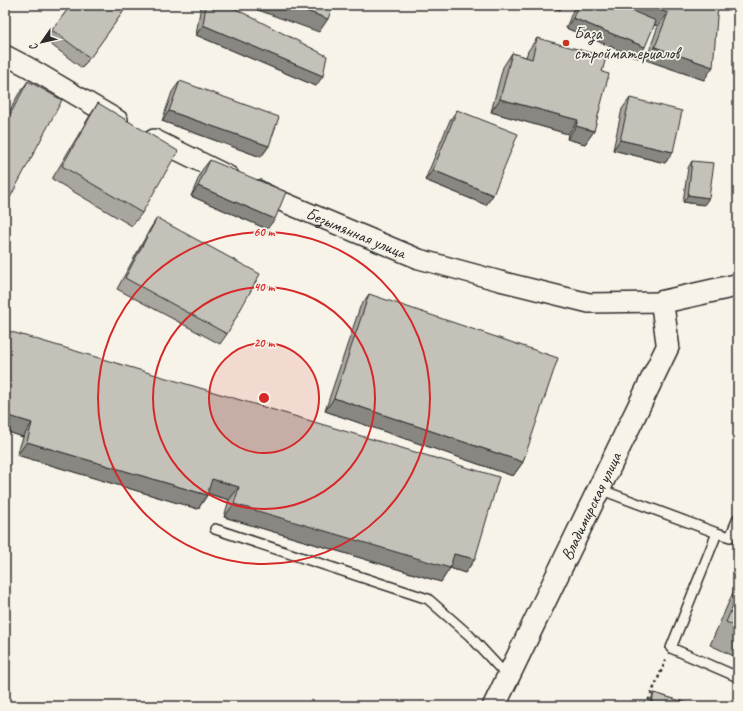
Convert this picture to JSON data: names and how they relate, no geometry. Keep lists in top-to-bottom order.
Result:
{
  "streets": {
    "main road": ["Безымянная улица", "Владимирская улица"]
  },
  "crossings": [
    ["Безымянная улица", "Владимирская улица"]
  ],
  "places": ["База стройматериалов"],
  "north": "bottom left",
  "rings": ["60 m", "40 m", "20 m"]
}
